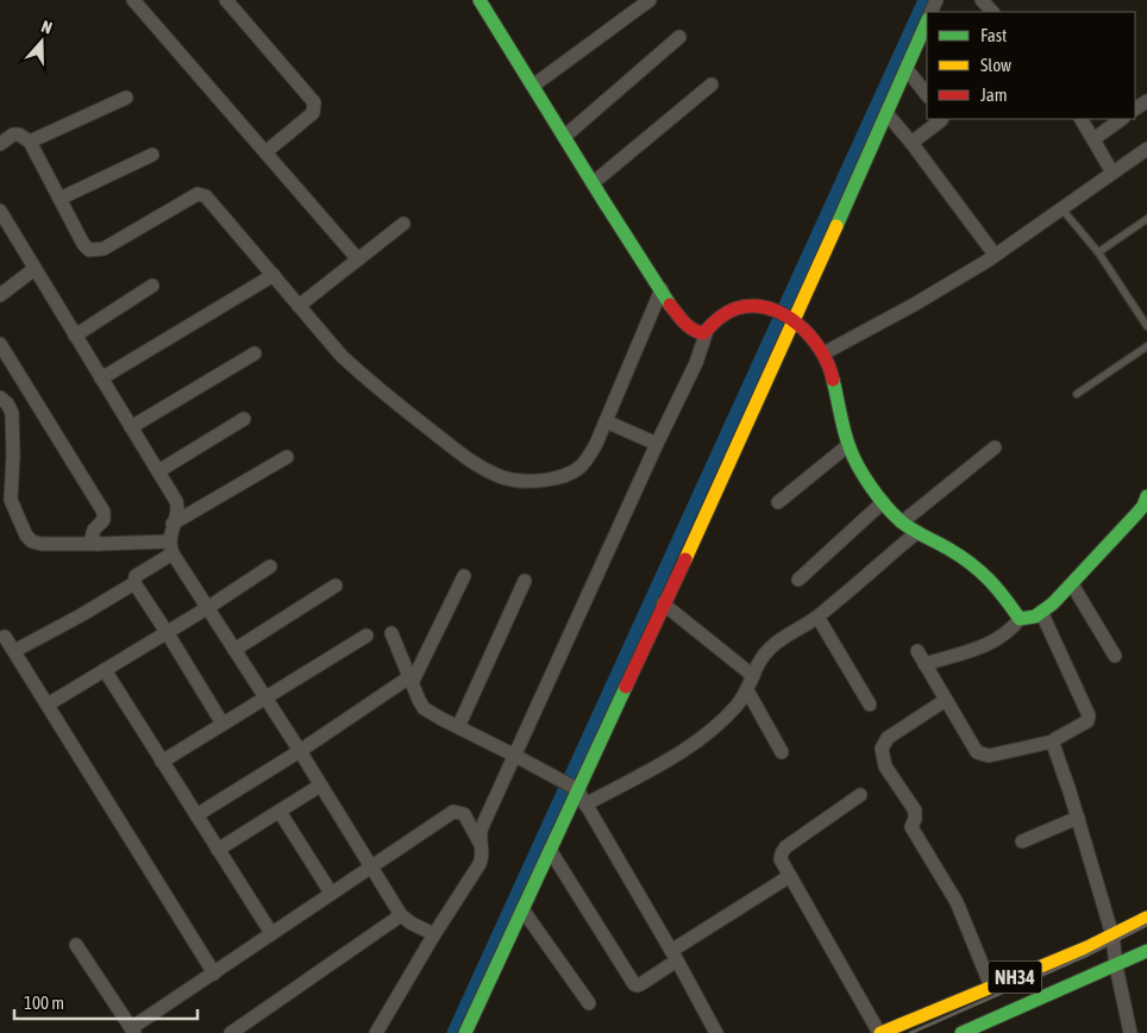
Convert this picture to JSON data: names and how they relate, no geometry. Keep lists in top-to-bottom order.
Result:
{
  "streets": {
    "main road": ["NH34"]
  },
  "legend": ["Fast", "Slow", "Jam"],
  "scale_bar": "100 m",
  "north": "top"
}
